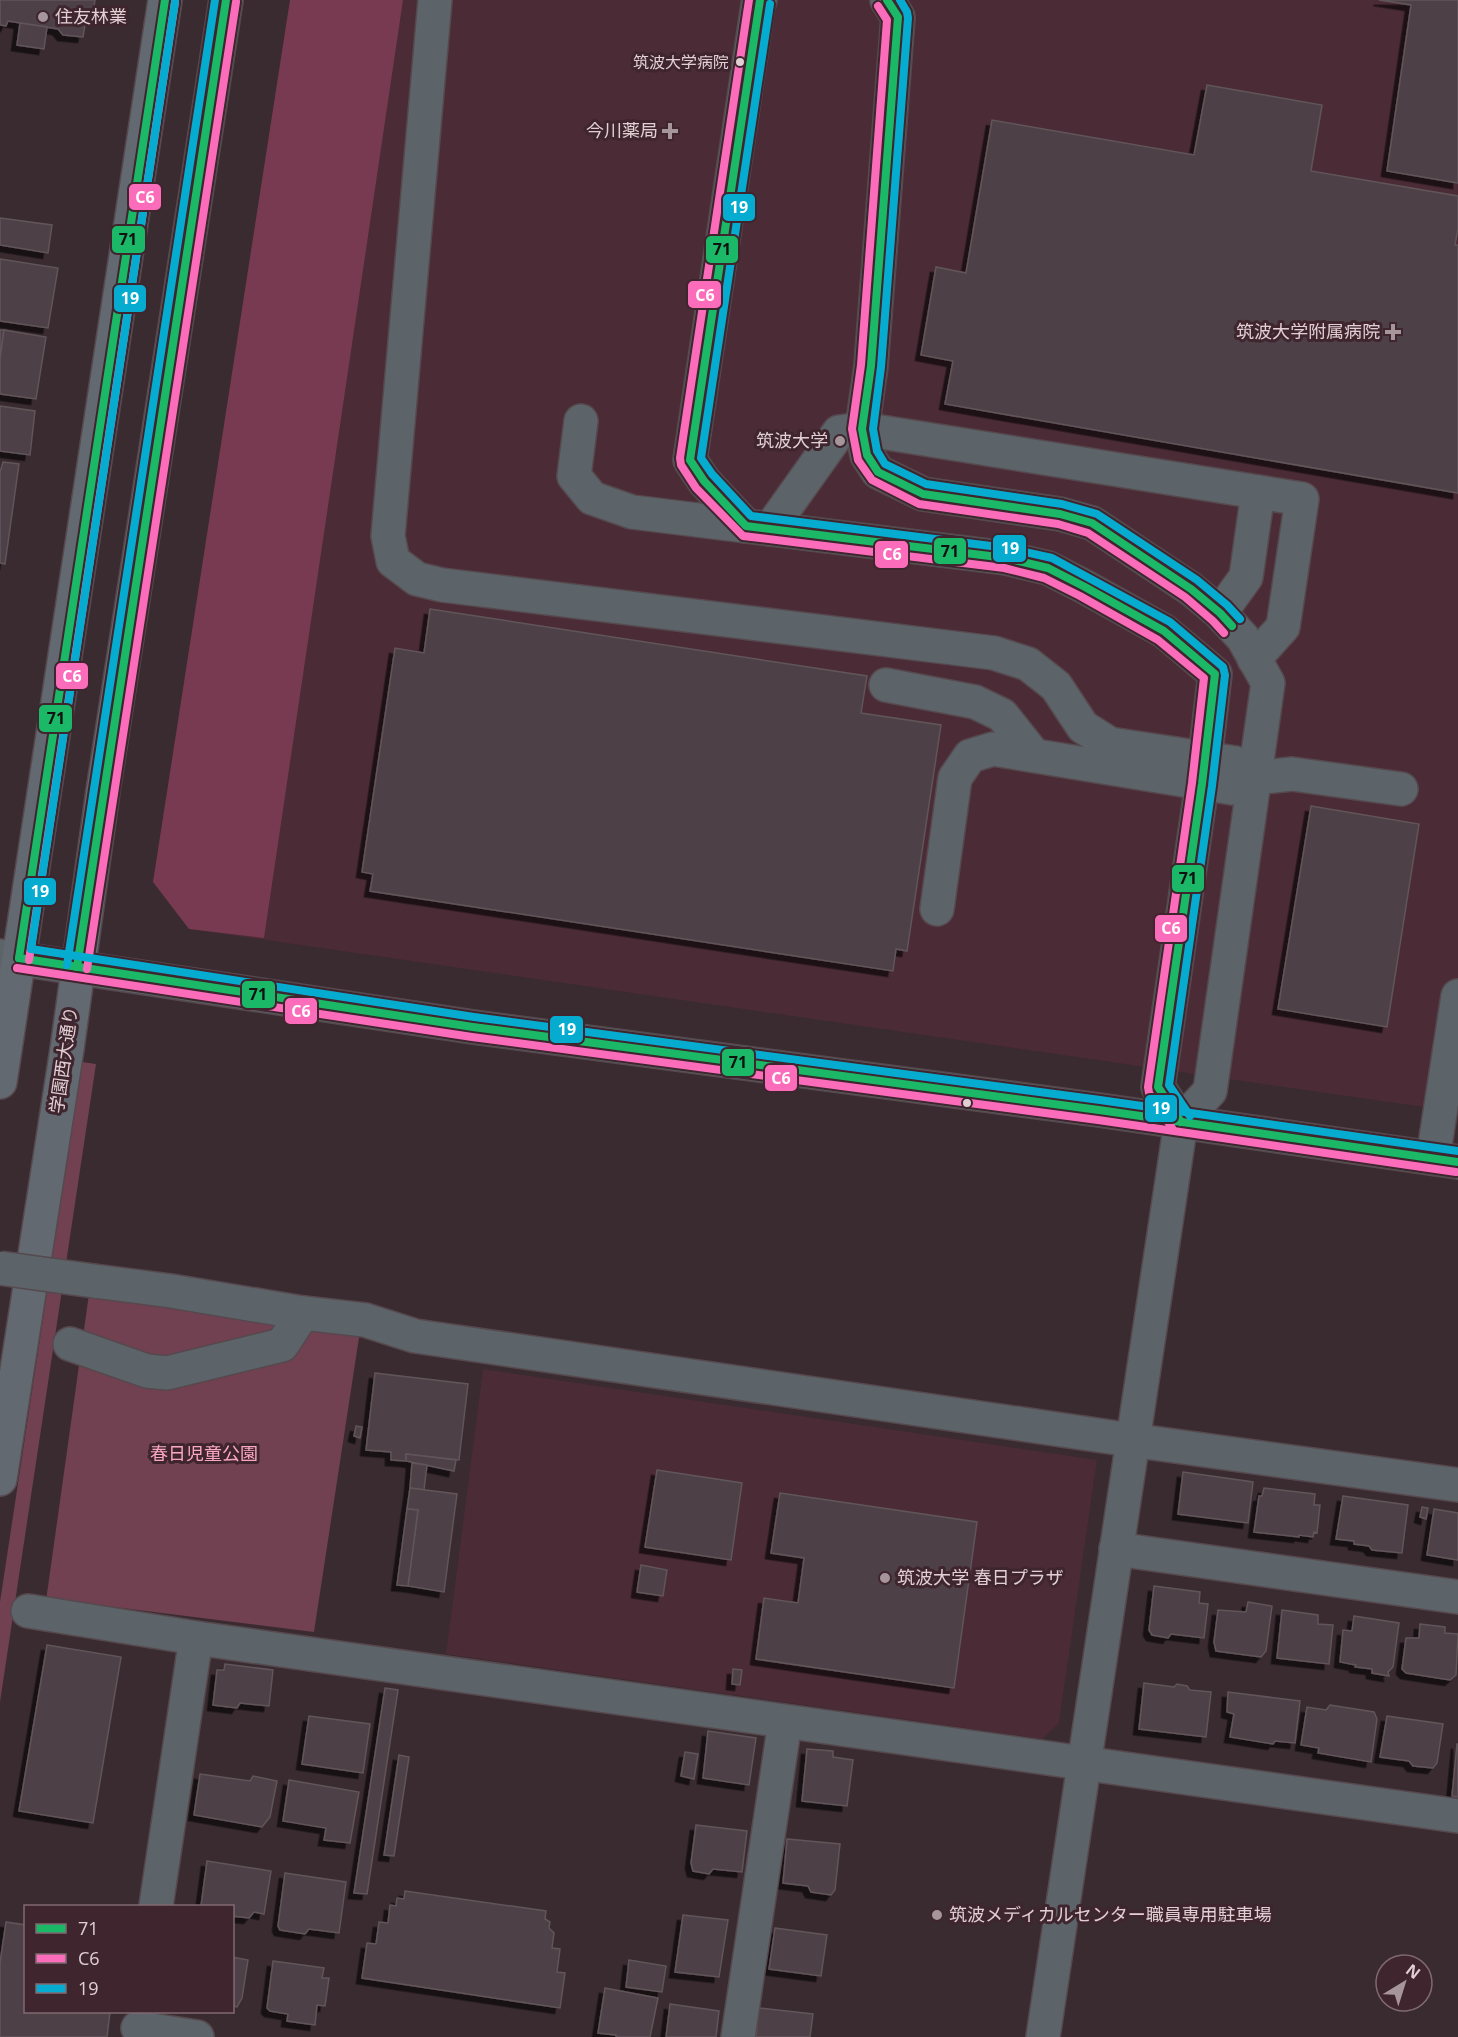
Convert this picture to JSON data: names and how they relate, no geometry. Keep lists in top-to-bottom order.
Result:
{
  "streets": {
    "highway": ["学園西大通り"]
  },
  "parks": ["春日児童公園"],
  "places": {
    "other": [
      "住友林業",
      "筑波大学病院",
      "筑波大学",
      "筑波大学 春日プラザ",
      "筑波メディカルセンター職員専用駐車場"
    ],
    "health": ["今川薬局", "筑波大学附属病院"]
  },
  "lines": ["transit line 71", "transit line C6", "transit line 19"],
  "legend": ["71", "C6", "19"],
  "north": "top right"
}
